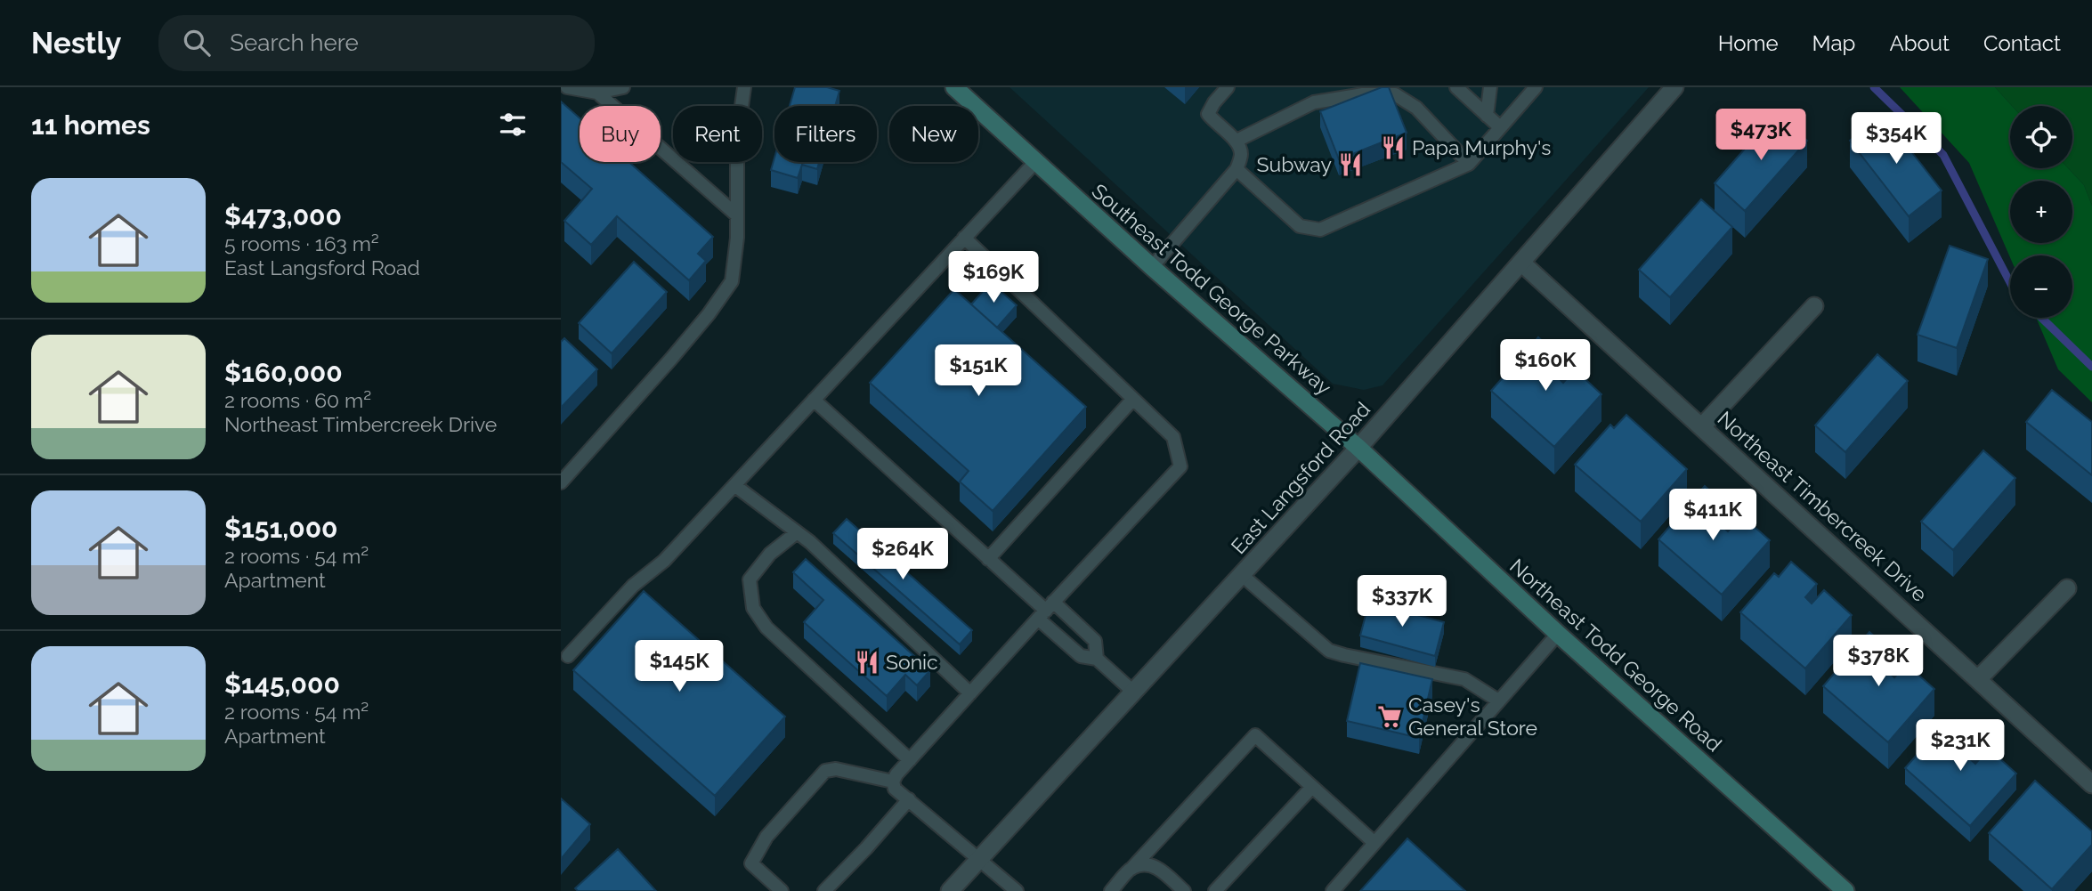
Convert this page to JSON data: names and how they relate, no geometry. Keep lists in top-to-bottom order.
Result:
{
  "streets": {
    "main road": ["Southeast Todd George Parkway", "Northeast Todd George Road"],
    "street": ["East Langsford Road", "Northeast Timbercreek Drive"]
  },
  "crossings": [
    ["Southeast Todd George Parkway", "East Langsford Road"],
    ["Southeast Todd George Parkway", "Northeast Todd George Road"],
    ["East Langsford Road", "Northeast Timbercreek Drive"],
    ["East Langsford Road", "Northeast Todd George Road"]
  ],
  "places": {
    "restaurant": ["Papa Murphy's", "Subway", "Sonic"],
    "supermarket": ["Casey's General Store"]
  },
  "page": {
    "header": "Nestly",
    "search": "Search here",
    "nav": [
      "Home",
      "Map",
      "About",
      "Contact"
    ],
    "heading": "11 homes",
    "map_buttons": ["+", "−"],
    "chip": [
      "Buy",
      "Rent",
      "Filters",
      "New"
    ],
    "price": [
      "$473K",
      "$354K",
      "$169K",
      "$160K",
      "$151K",
      "$411K",
      "$264K",
      "$337K",
      "$378K",
      "$145K",
      "$231K"
    ],
    "list": [
      {
        "name": "$473,000",
        "note": "5 rooms · 163 m² · East Langsford Road"
      },
      {
        "name": "$160,000",
        "note": "2 rooms · 60 m² · Northeast Timbercreek Drive"
      },
      {
        "name": "$151,000",
        "note": "2 rooms · 54 m² · Apartment"
      },
      {
        "name": "$145,000",
        "note": "2 rooms · 54 m² · Apartment"
      }
    ]
  }
}
